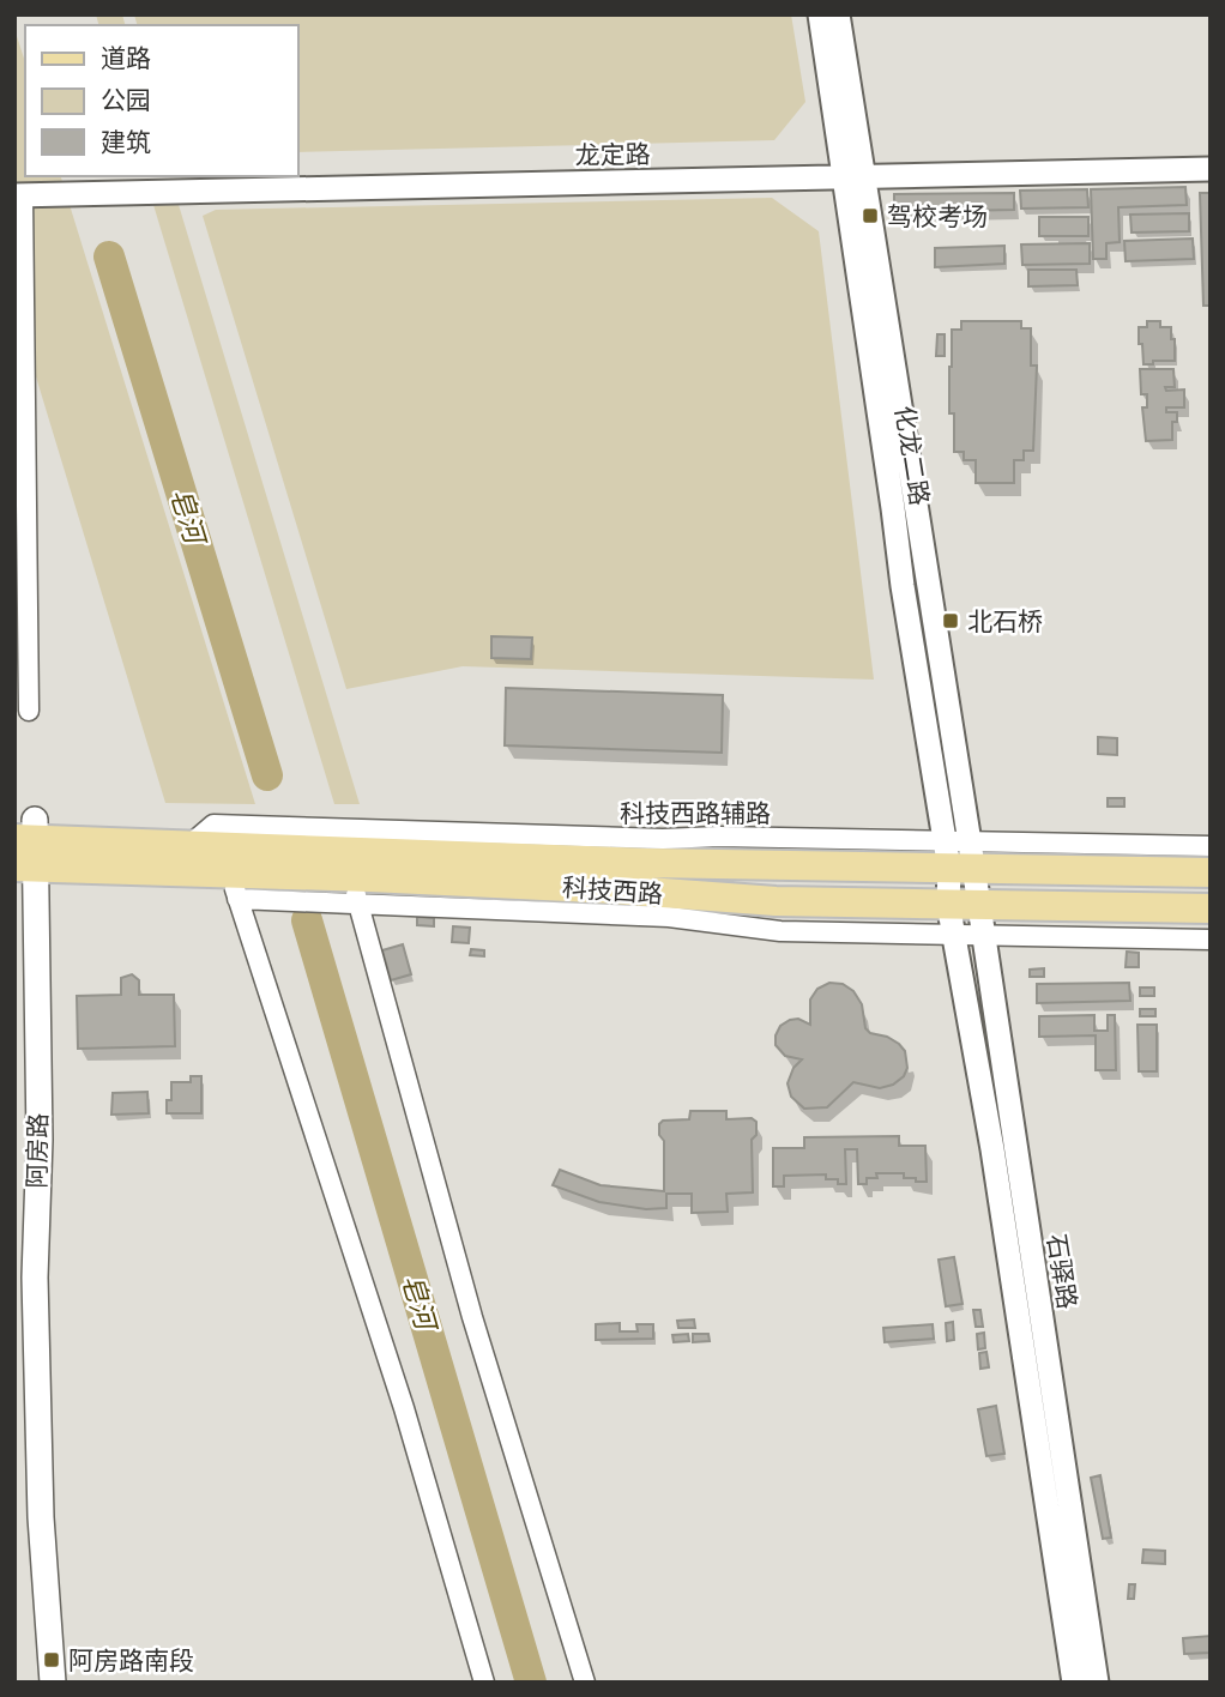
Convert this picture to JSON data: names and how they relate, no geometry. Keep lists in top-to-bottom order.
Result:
{
  "streets": {
    "main road": ["科技西路", "阿房路"],
    "street": ["龙定路", "化龙二路", "石驿路"]
  },
  "crossings": [
    ["龙定路", "化龙二路"],
    ["化龙二路", "科技西路"],
    ["化龙二路", "石驿路"],
    ["科技西路", "阿房路"],
    ["科技西路", "石驿路"]
  ],
  "water": ["皂河"],
  "places": {
    "transit": ["驾校考场", "北石桥", "阿房路南段"]
  },
  "legend": ["道路", "公园", "建筑"]
}
